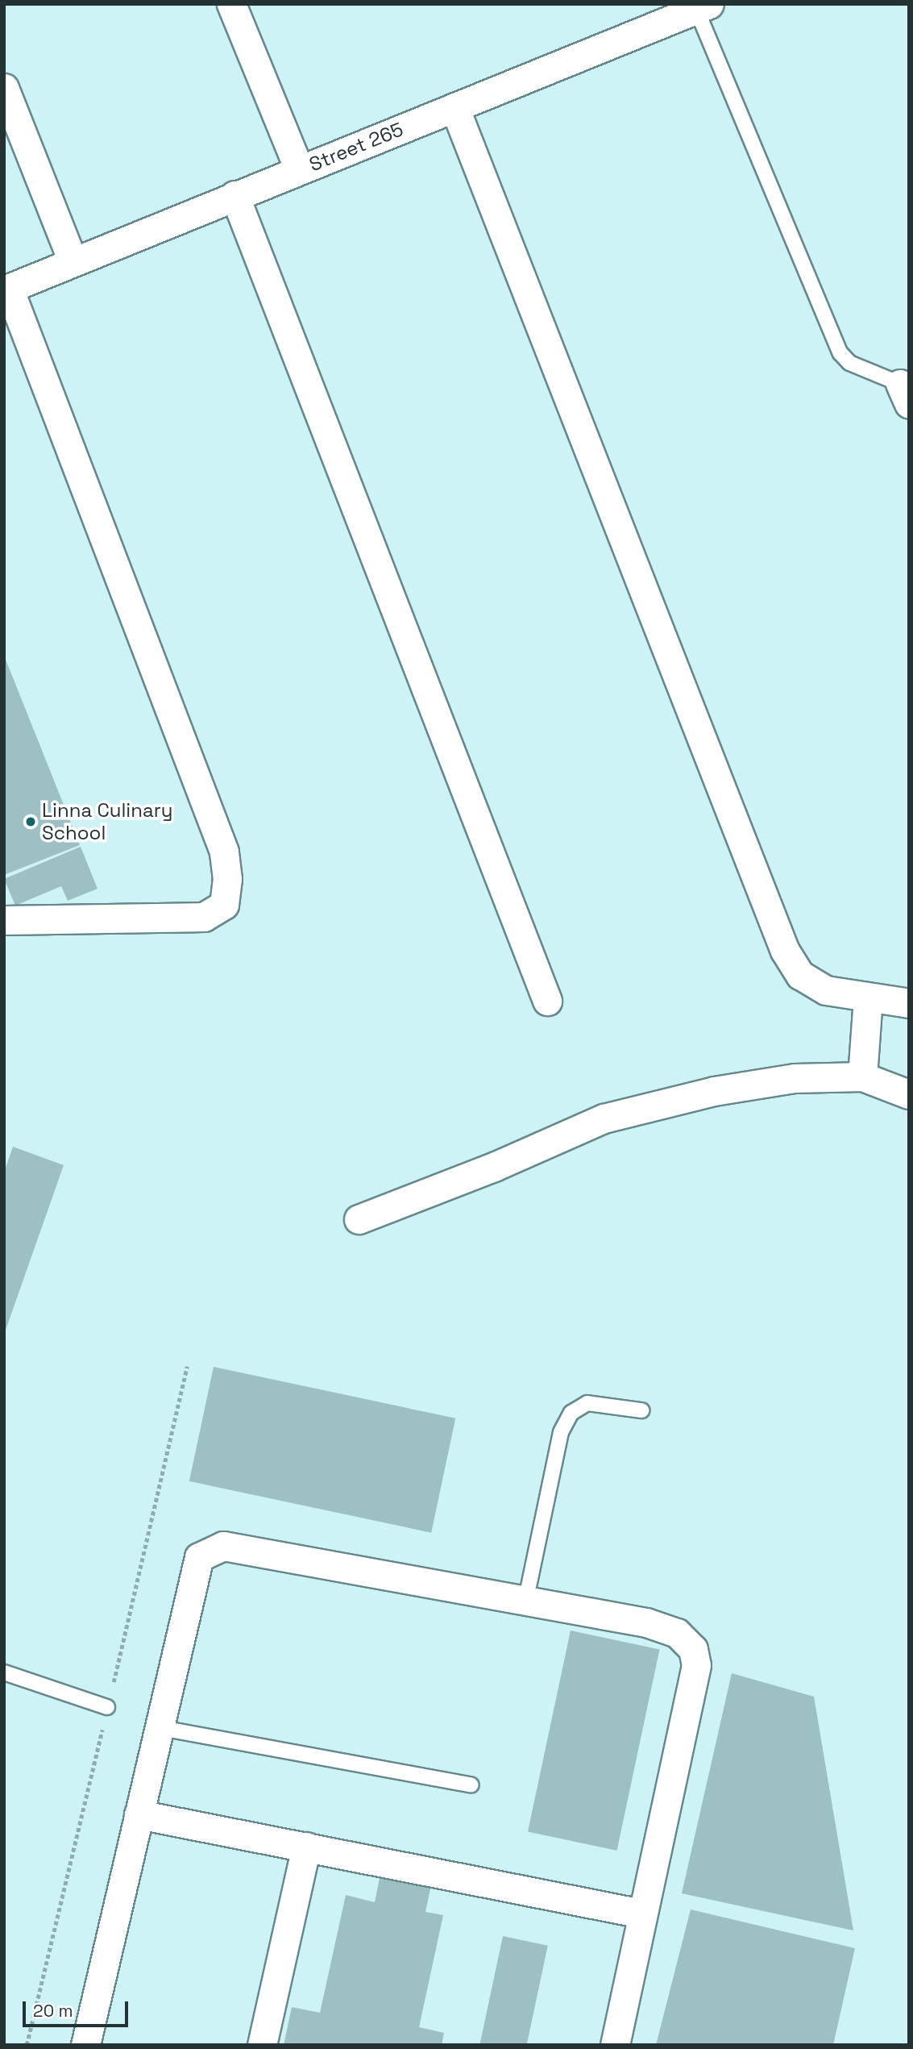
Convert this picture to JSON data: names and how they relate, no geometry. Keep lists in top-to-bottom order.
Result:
{
  "streets": {
    "street": ["Street 265"]
  },
  "places": ["Linna Culinary School"],
  "scale_bar": "20 m"
}
